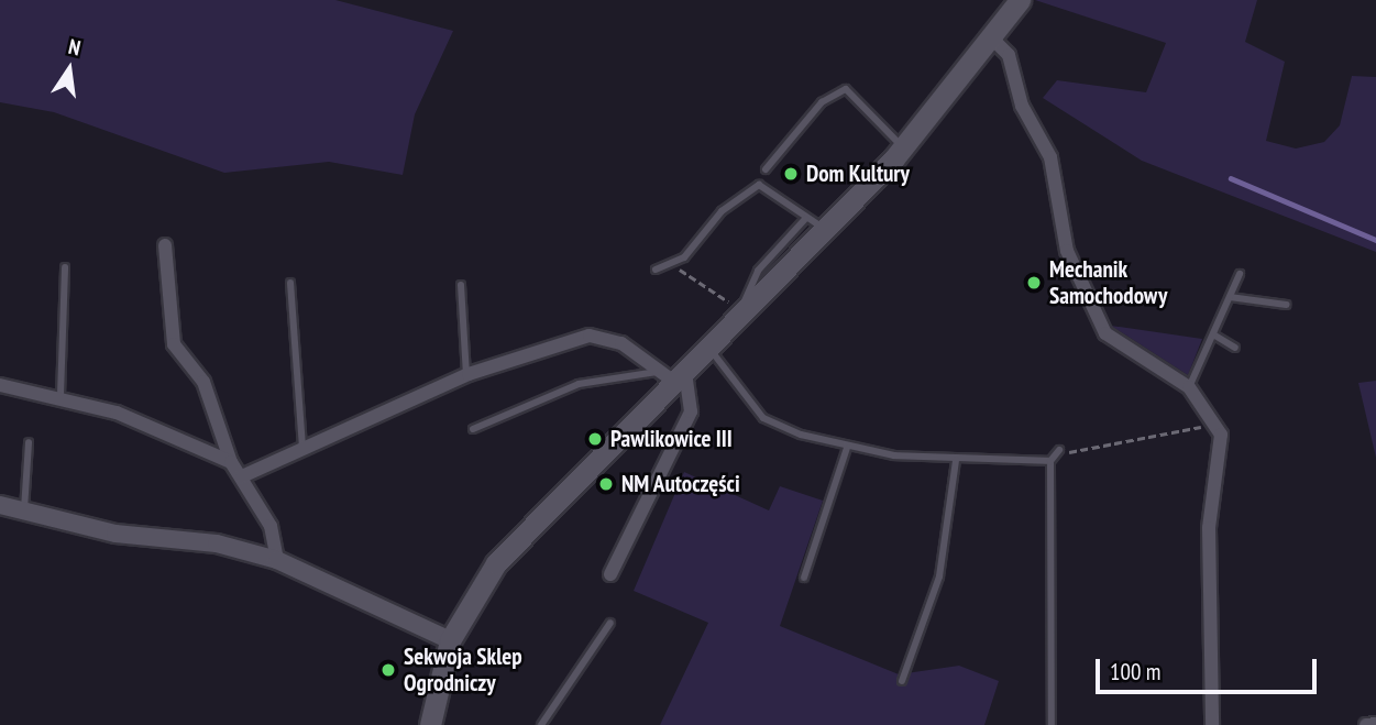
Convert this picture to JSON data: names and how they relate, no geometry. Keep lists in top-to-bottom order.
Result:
{
  "places": [
    "Dom Kultury",
    "Mechanik Samochodowy",
    "Pawlikowice III",
    "NM Autoczęści",
    "Sekwoja Sklep Ogrodniczy"
  ],
  "scale_bar": "100 m",
  "north": "top"
}
